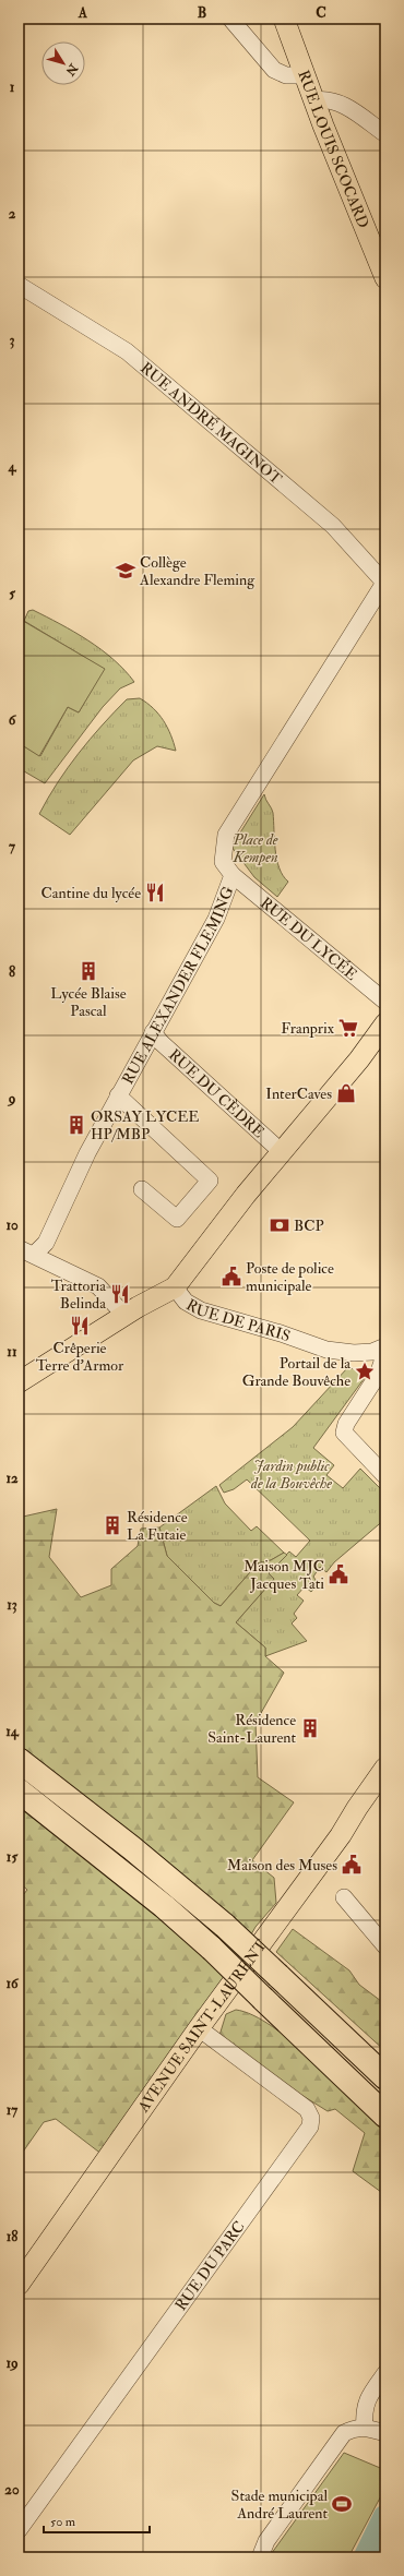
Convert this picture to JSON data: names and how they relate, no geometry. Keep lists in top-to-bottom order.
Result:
{
  "streets": {
    "main road": ["RUE LOUIS SCOCARD", "RUE DE PARIS", "AVENUE SAINT-LAURENT"],
    "street": [
      "RUE ANDRÉ MAGINOT",
      "RUE DU LYCÉE",
      "RUE ALEXANDER FLEMING",
      "RUE DU CÈDRE",
      "RUE DU PARC"
    ]
  },
  "crossings": [
    ["RUE ANDRÉ MAGINOT", "RUE ALEXANDER FLEMING"],
    ["RUE DU LYCÉE", "RUE ALEXANDER FLEMING"],
    ["RUE ALEXANDER FLEMING", "RUE DU CÈDRE"],
    ["AVENUE SAINT-LAURENT", "RUE DU PARC"]
  ],
  "parks": ["Place de Kempen", "Jardin public de la Bouvêche"],
  "places": {
    "school or university": ["Collège Alexandre Fleming"],
    "restaurant": ["Cantine du lycée", "Trattoria Belinda", "Crêperie Terre d'Armor"],
    "building": [
      "Lycée Blaise Pascal",
      "ORSAY LYCEE HP/MBP",
      "Résidence La Futaie",
      "Résidence Saint-Laurent"
    ],
    "supermarket": ["Franprix"],
    "shop": ["InterCaves"],
    "bank": ["BCP"],
    "public building": ["Poste de police municipale", "Maison MJC Jacques Tati", "Maison des Muses"],
    "place": ["Portail de la Grande Bouvêche"],
    "sports": ["Stade municipal André Laurent"]
  },
  "scale_bar": "50 m",
  "north": "bottom right",
  "grid": {
    "columns": ["A", "B", "C"],
    "rows": [
      "1",
      "2",
      "3",
      "4",
      "5",
      "6",
      "7",
      "8",
      "9",
      "10",
      "11",
      "12",
      "13",
      "14",
      "15",
      "16",
      "17",
      "18",
      "19",
      "20"
    ]
  }
}
